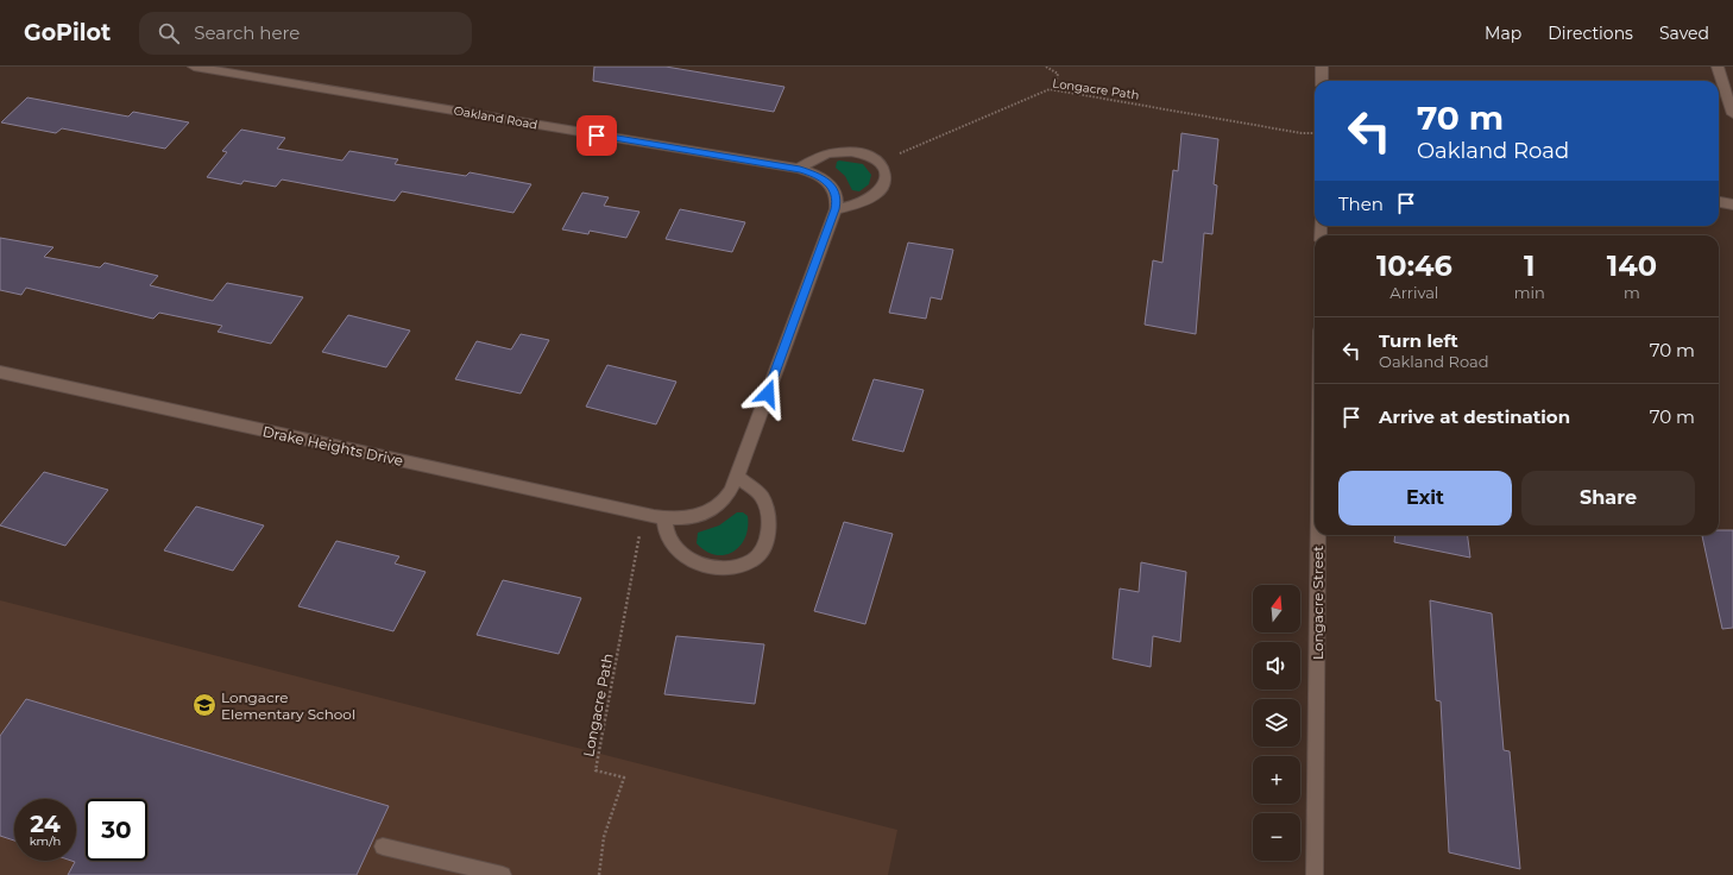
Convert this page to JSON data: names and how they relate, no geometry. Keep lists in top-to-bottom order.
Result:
{
  "streets": {
    "street": ["Oakland Road", "Drake Heights Drive", "Longacre Street"],
    "path": ["Longacre Path"]
  },
  "crossings": [
    ["Longacre Path", "Drake Heights Drive"],
    ["Oakland Road", "Drake Heights Drive"]
  ],
  "places": {
    "school or university": ["Longacre Elementary School"]
  },
  "north": "top",
  "page": {
    "header": "GoPilot",
    "search": "Search here",
    "nav": ["Map", "Directions", "Saved"],
    "turn": ["70 m", "Oakland Road"],
    "then": "Then",
    "eta": [
      "10:46",
      "Arrival",
      "1",
      "min",
      "140",
      "m"
    ],
    "list": [
      {
        "name": "Turn left",
        "note": "Oakland Road",
        "value": "70 m"
      },
      {
        "name": "Arrive at destination",
        "value": "70 m"
      }
    ],
    "buttons": ["Exit", "Share"],
    "map_buttons": ["+", "−"],
    "speed": "24 km/h",
    "limit": "30"
  }
}
